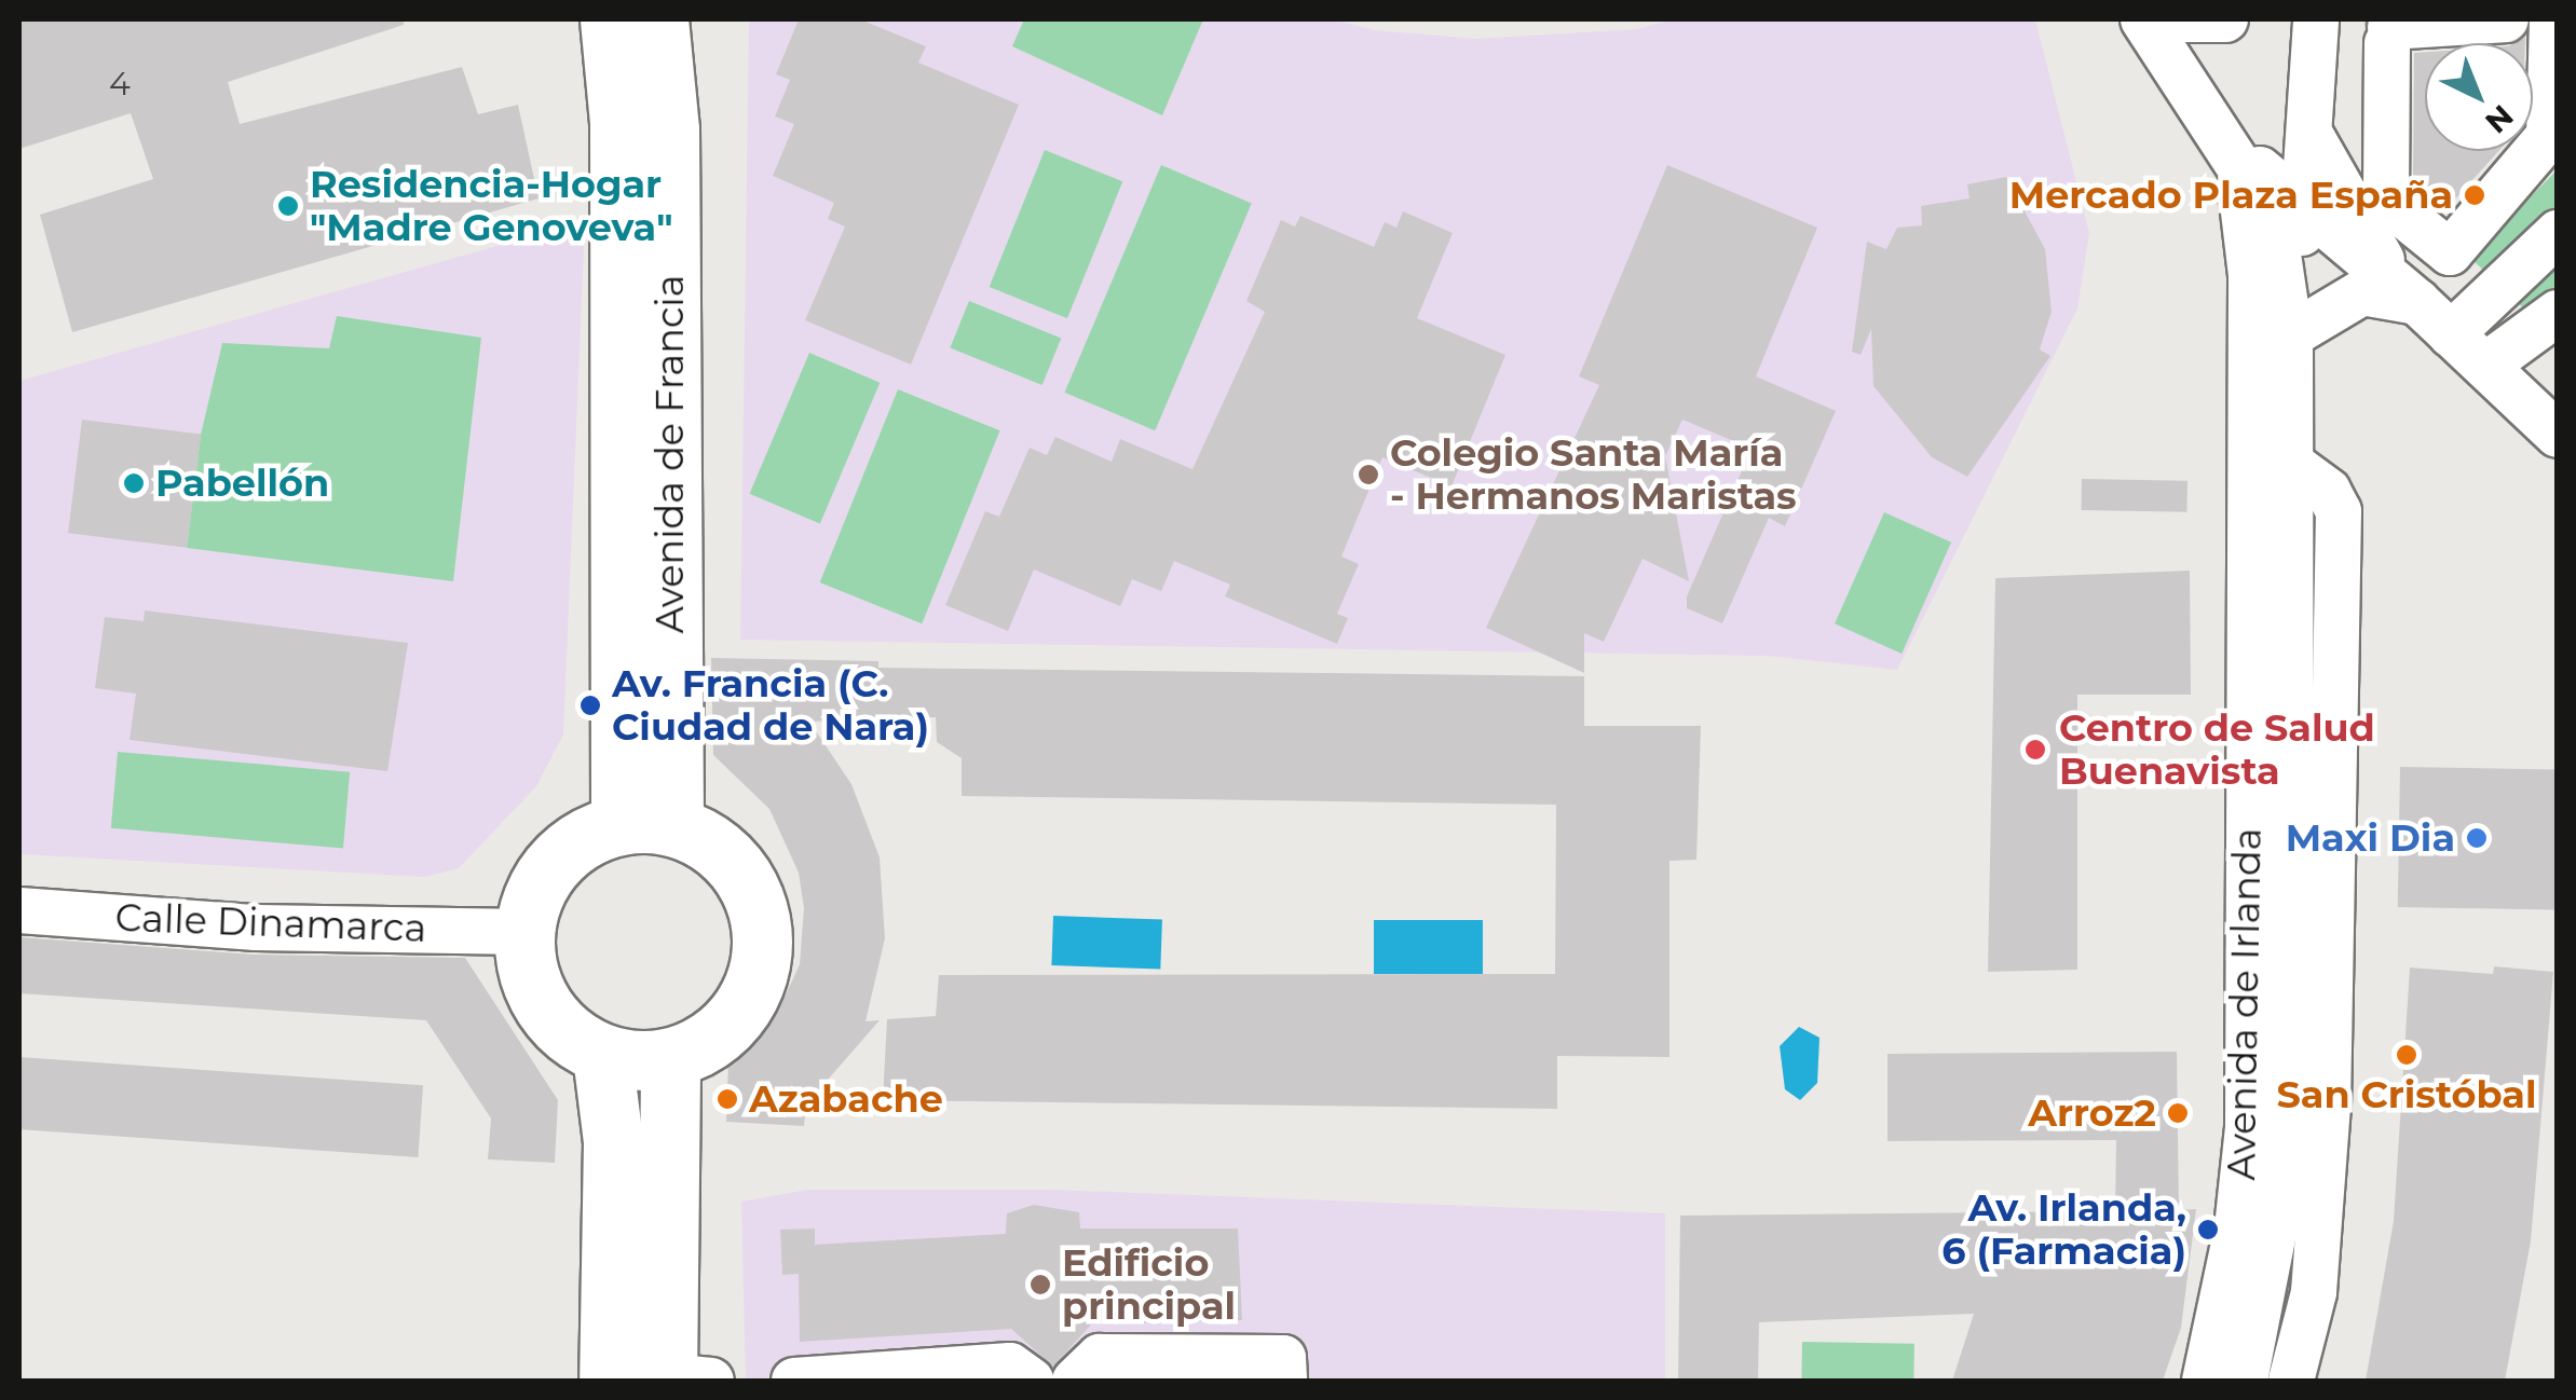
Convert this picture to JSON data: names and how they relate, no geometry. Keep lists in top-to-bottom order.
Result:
{
  "streets": {
    "main road": ["Avenida de Francia"],
    "street": ["Calle Dinamarca", "Avenida de Irlanda"]
  },
  "crossings": [
    ["Avenida de Francia", "Calle Dinamarca"]
  ],
  "places": [
    "Mercado Plaza España",
    "Residencia-Hogar \"Madre Genoveva\"",
    "Colegio Santa María - Hermanos Maristas",
    "Pabellón",
    "Av. Francia (C. Ciudad de Nara)",
    "Centro de Salud Buenavista",
    "Maxi Dia",
    "San Cristóbal",
    "Azabache",
    "Arroz2",
    "Av. Irlanda, 6 (Farmacia)",
    "Edificio principal"
  ],
  "house_numbers": ["4"],
  "north": "bottom right"
}
